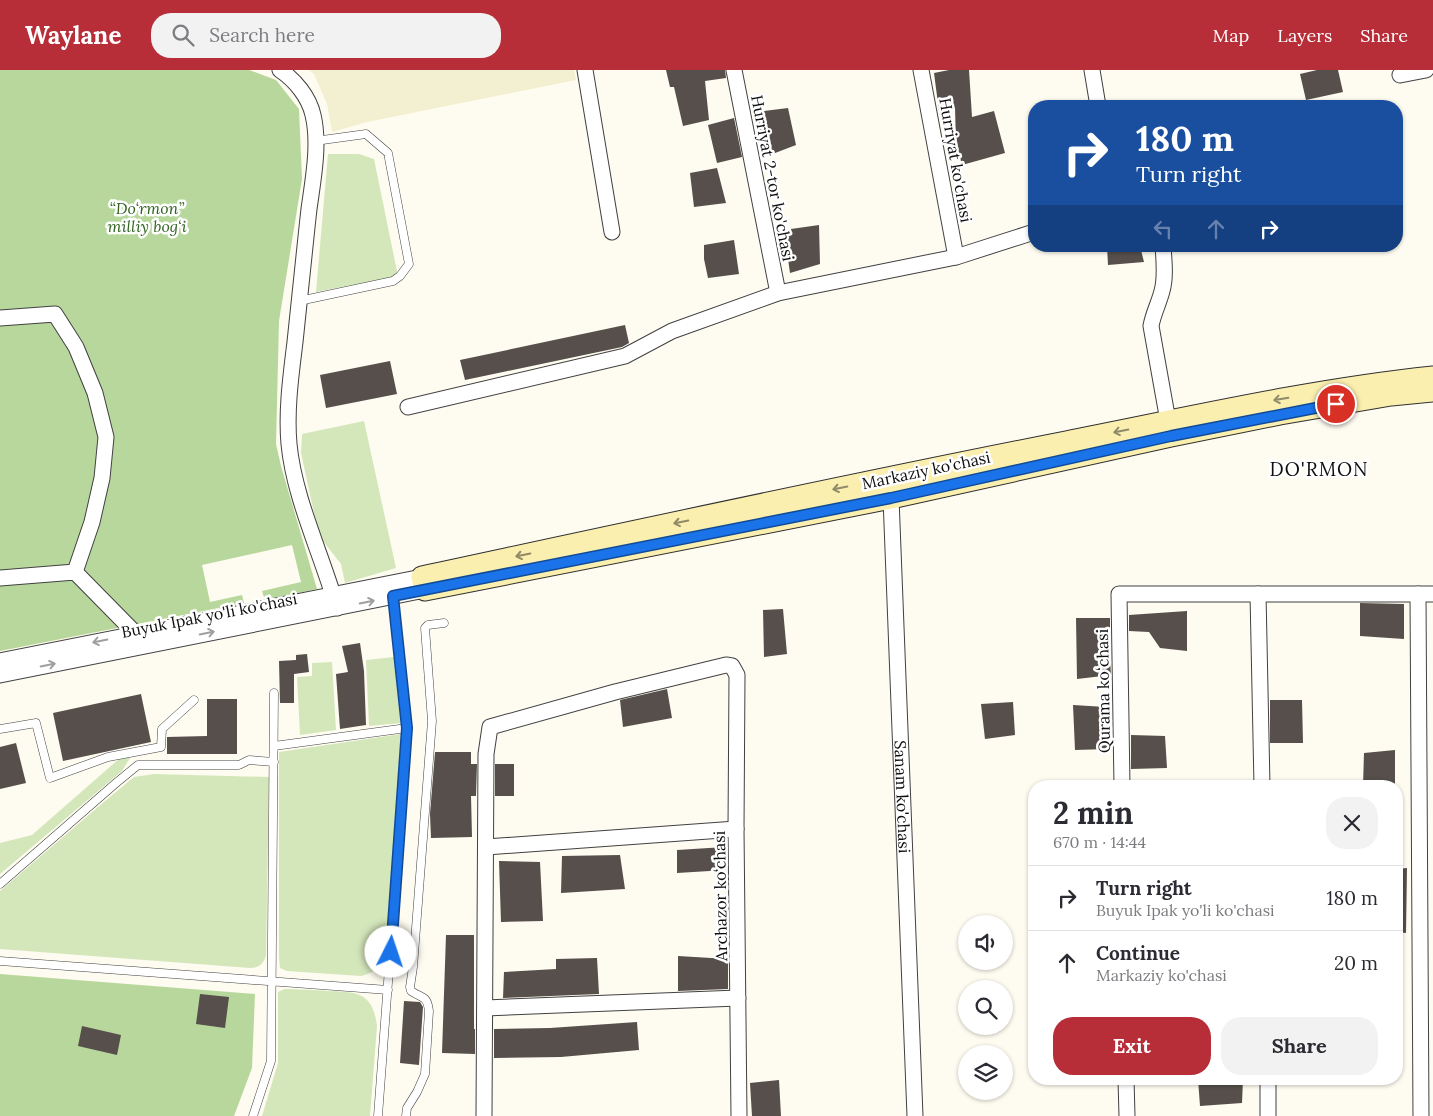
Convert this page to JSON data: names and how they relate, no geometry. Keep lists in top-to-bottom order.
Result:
{
  "streets": {
    "street": [
      "Hurriyat ko'chasi",
      "Hurriyat 2-tor ko'chasi",
      "Markaziy ko'chasi",
      "Buyuk Ipak yo'li ko'chasi",
      "Qurama koʻchasi",
      "Sanam ko'chasi",
      "Archazor ko‘chasi"
    ]
  },
  "crossings": [
    ["Markaziy ko'chasi", "Buyuk Ipak yo'li ko'chasi"],
    ["Markaziy ko'chasi", "Sanam ko'chasi"]
  ],
  "districts": ["DO'RMON"],
  "parks": ["“Do‘rmon” milliy bog‘i"],
  "page": {
    "header": "Waylane",
    "search": "Search here",
    "nav": ["Map", "Layers", "Share"],
    "turn": ["180 m", "Turn right"],
    "heading": ["2 min", "670 m · 14:44"],
    "list": [
      {
        "name": "Turn right",
        "note": "Buyuk Ipak yo'li ko'chasi",
        "value": "180 m"
      },
      {
        "name": "Continue",
        "note": "Markaziy ko'chasi",
        "value": "20 m"
      }
    ],
    "buttons": ["Exit", "Share"]
  }
}
